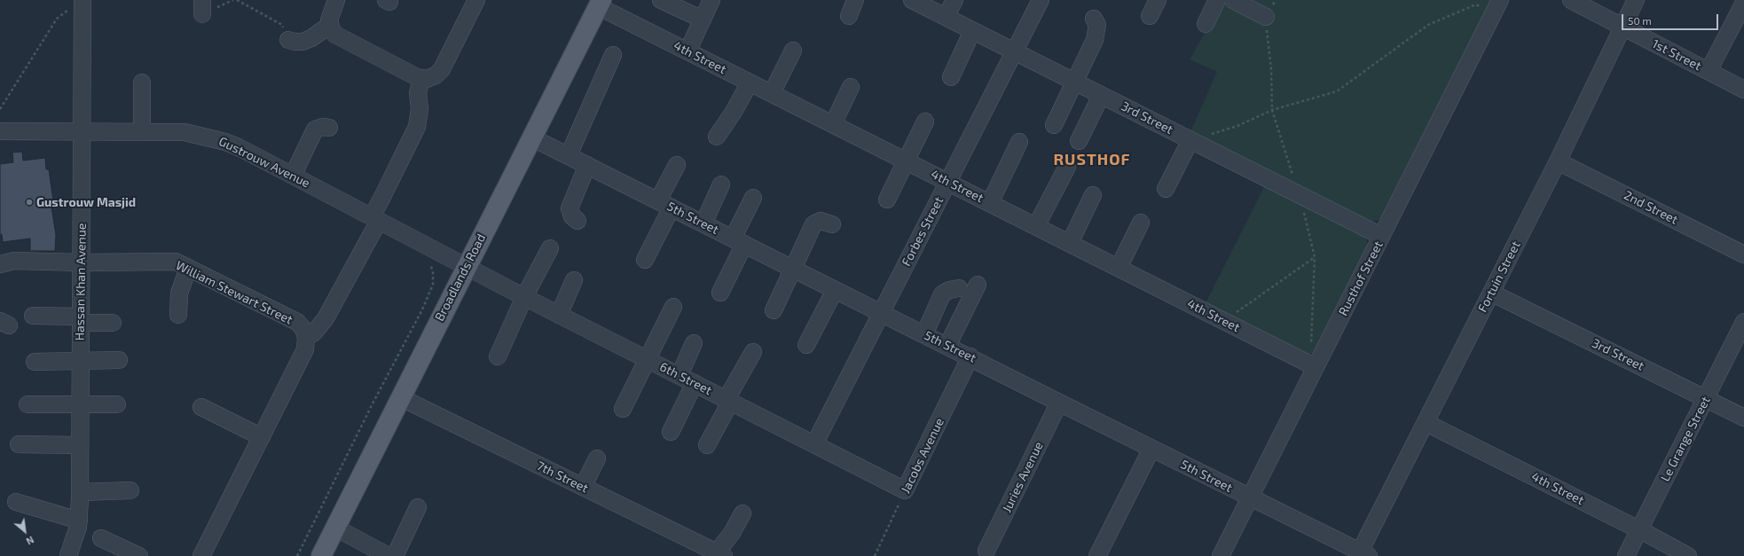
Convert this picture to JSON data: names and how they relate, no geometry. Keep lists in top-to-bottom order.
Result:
{
  "streets": {
    "main road": ["Broadlands Road"],
    "street": [
      "1st Street",
      "4th Street",
      "3rd Street",
      "Gustrouw Avenue",
      "2nd Street",
      "5th Street",
      "Forbes Street",
      "Fortuin Street",
      "Rusthof Street",
      "Hassan Khan Avenue",
      "William Stewart Street",
      "6th Street",
      "Le Grange Street",
      "Jacobs Avenue",
      "7th Street",
      "Juries Avenue"
    ]
  },
  "crossings": [
    ["1st Street", "Fortuin Street"],
    ["4th Street", "Forbes Street"],
    ["4th Street", "Fortuin Street"],
    ["4th Street", "Broadlands Road"],
    ["4th Street", "Rusthof Street"],
    ["4th Street", "Le Grange Street"],
    ["3rd Street", "Forbes Street"],
    ["3rd Street", "Fortuin Street"],
    ["3rd Street", "Rusthof Street"],
    ["3rd Street", "Le Grange Street"],
    ["Gustrouw Avenue", "Broadlands Road"],
    ["Gustrouw Avenue", "Hassan Khan Avenue"],
    ["Gustrouw Avenue", "6th Street"],
    ["2nd Street", "Fortuin Street"],
    ["5th Street", "Forbes Street"],
    ["5th Street", "Fortuin Street"],
    ["5th Street", "Broadlands Road"],
    ["5th Street", "Rusthof Street"],
    ["5th Street", "Jacobs Avenue"],
    ["5th Street", "Juries Avenue"],
    ["Forbes Street", "6th Street"],
    ["Broadlands Road", "6th Street"],
    ["Broadlands Road", "7th Street"],
    ["Hassan Khan Avenue", "William Stewart Street"],
    ["6th Street", "Jacobs Avenue"]
  ],
  "districts": ["RUSTHOF"],
  "places": ["Gustrouw Masjid"],
  "scale_bar": "50 m",
  "north": "bottom right"
}
